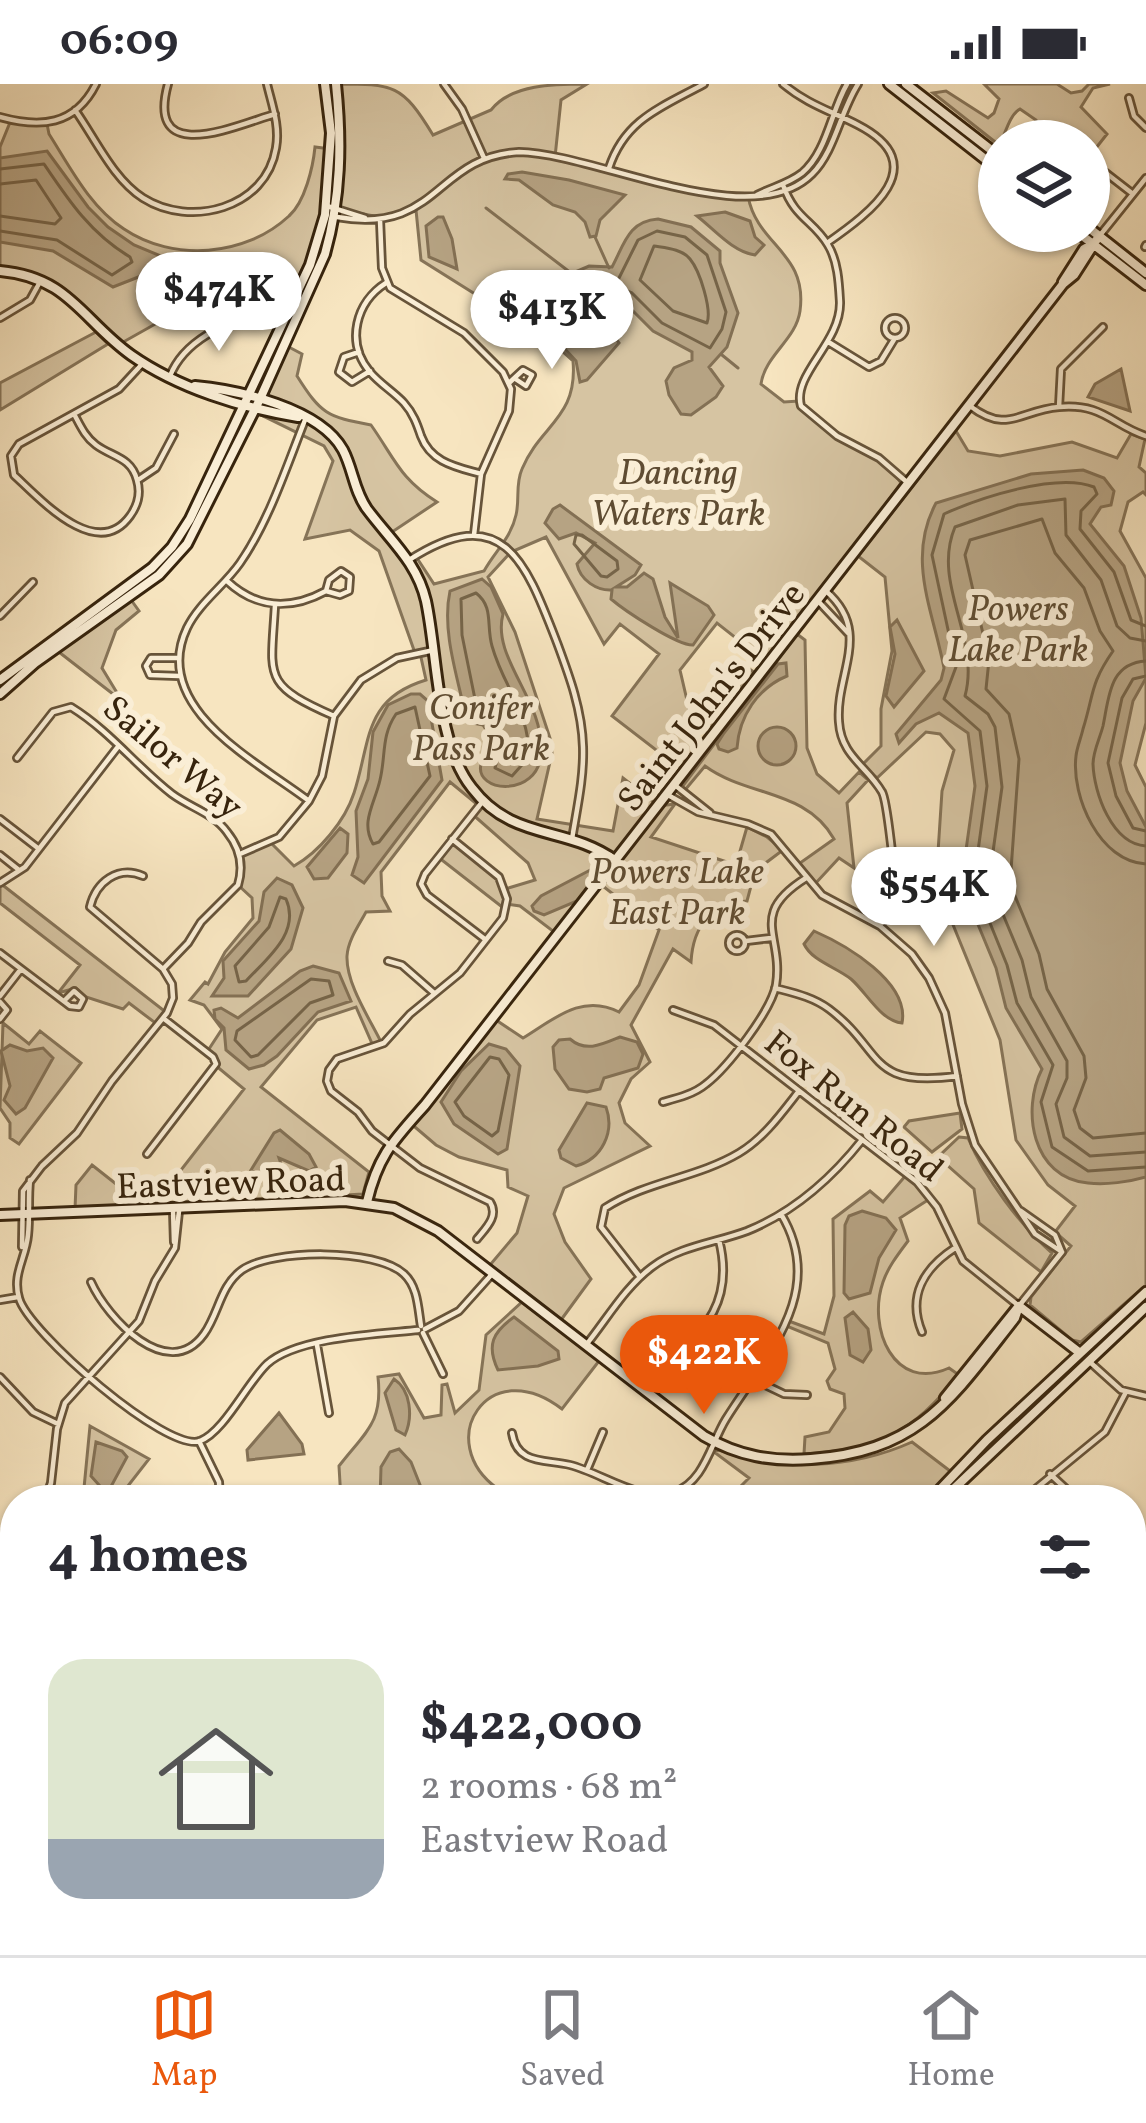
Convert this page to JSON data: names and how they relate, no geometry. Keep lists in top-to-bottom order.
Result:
{
  "streets": {
    "street": [
      "Saint John's Drive",
      "Sailor Way",
      "Fox Run Road",
      "Eastview Road"
    ]
  },
  "crossings": [
    ["Saint John's Drive", "Eastview Road"],
    ["Fox Run Road", "Eastview Road"]
  ],
  "parks": [
    "Dancing Waters Park",
    "Powers Lake Park",
    "Conifer Pass Park",
    "Powers Lake East Park"
  ],
  "page": {
    "status": "06:09",
    "price": [
      "$474K",
      "$413K",
      "$554K",
      "$422K"
    ],
    "heading": "4 homes",
    "list": [
      {
        "name": "$422,000",
        "note": "2 rooms · 68 m² · Eastview Road"
      }
    ],
    "tabs": ["Map", "Saved", "Home"]
  }
}
